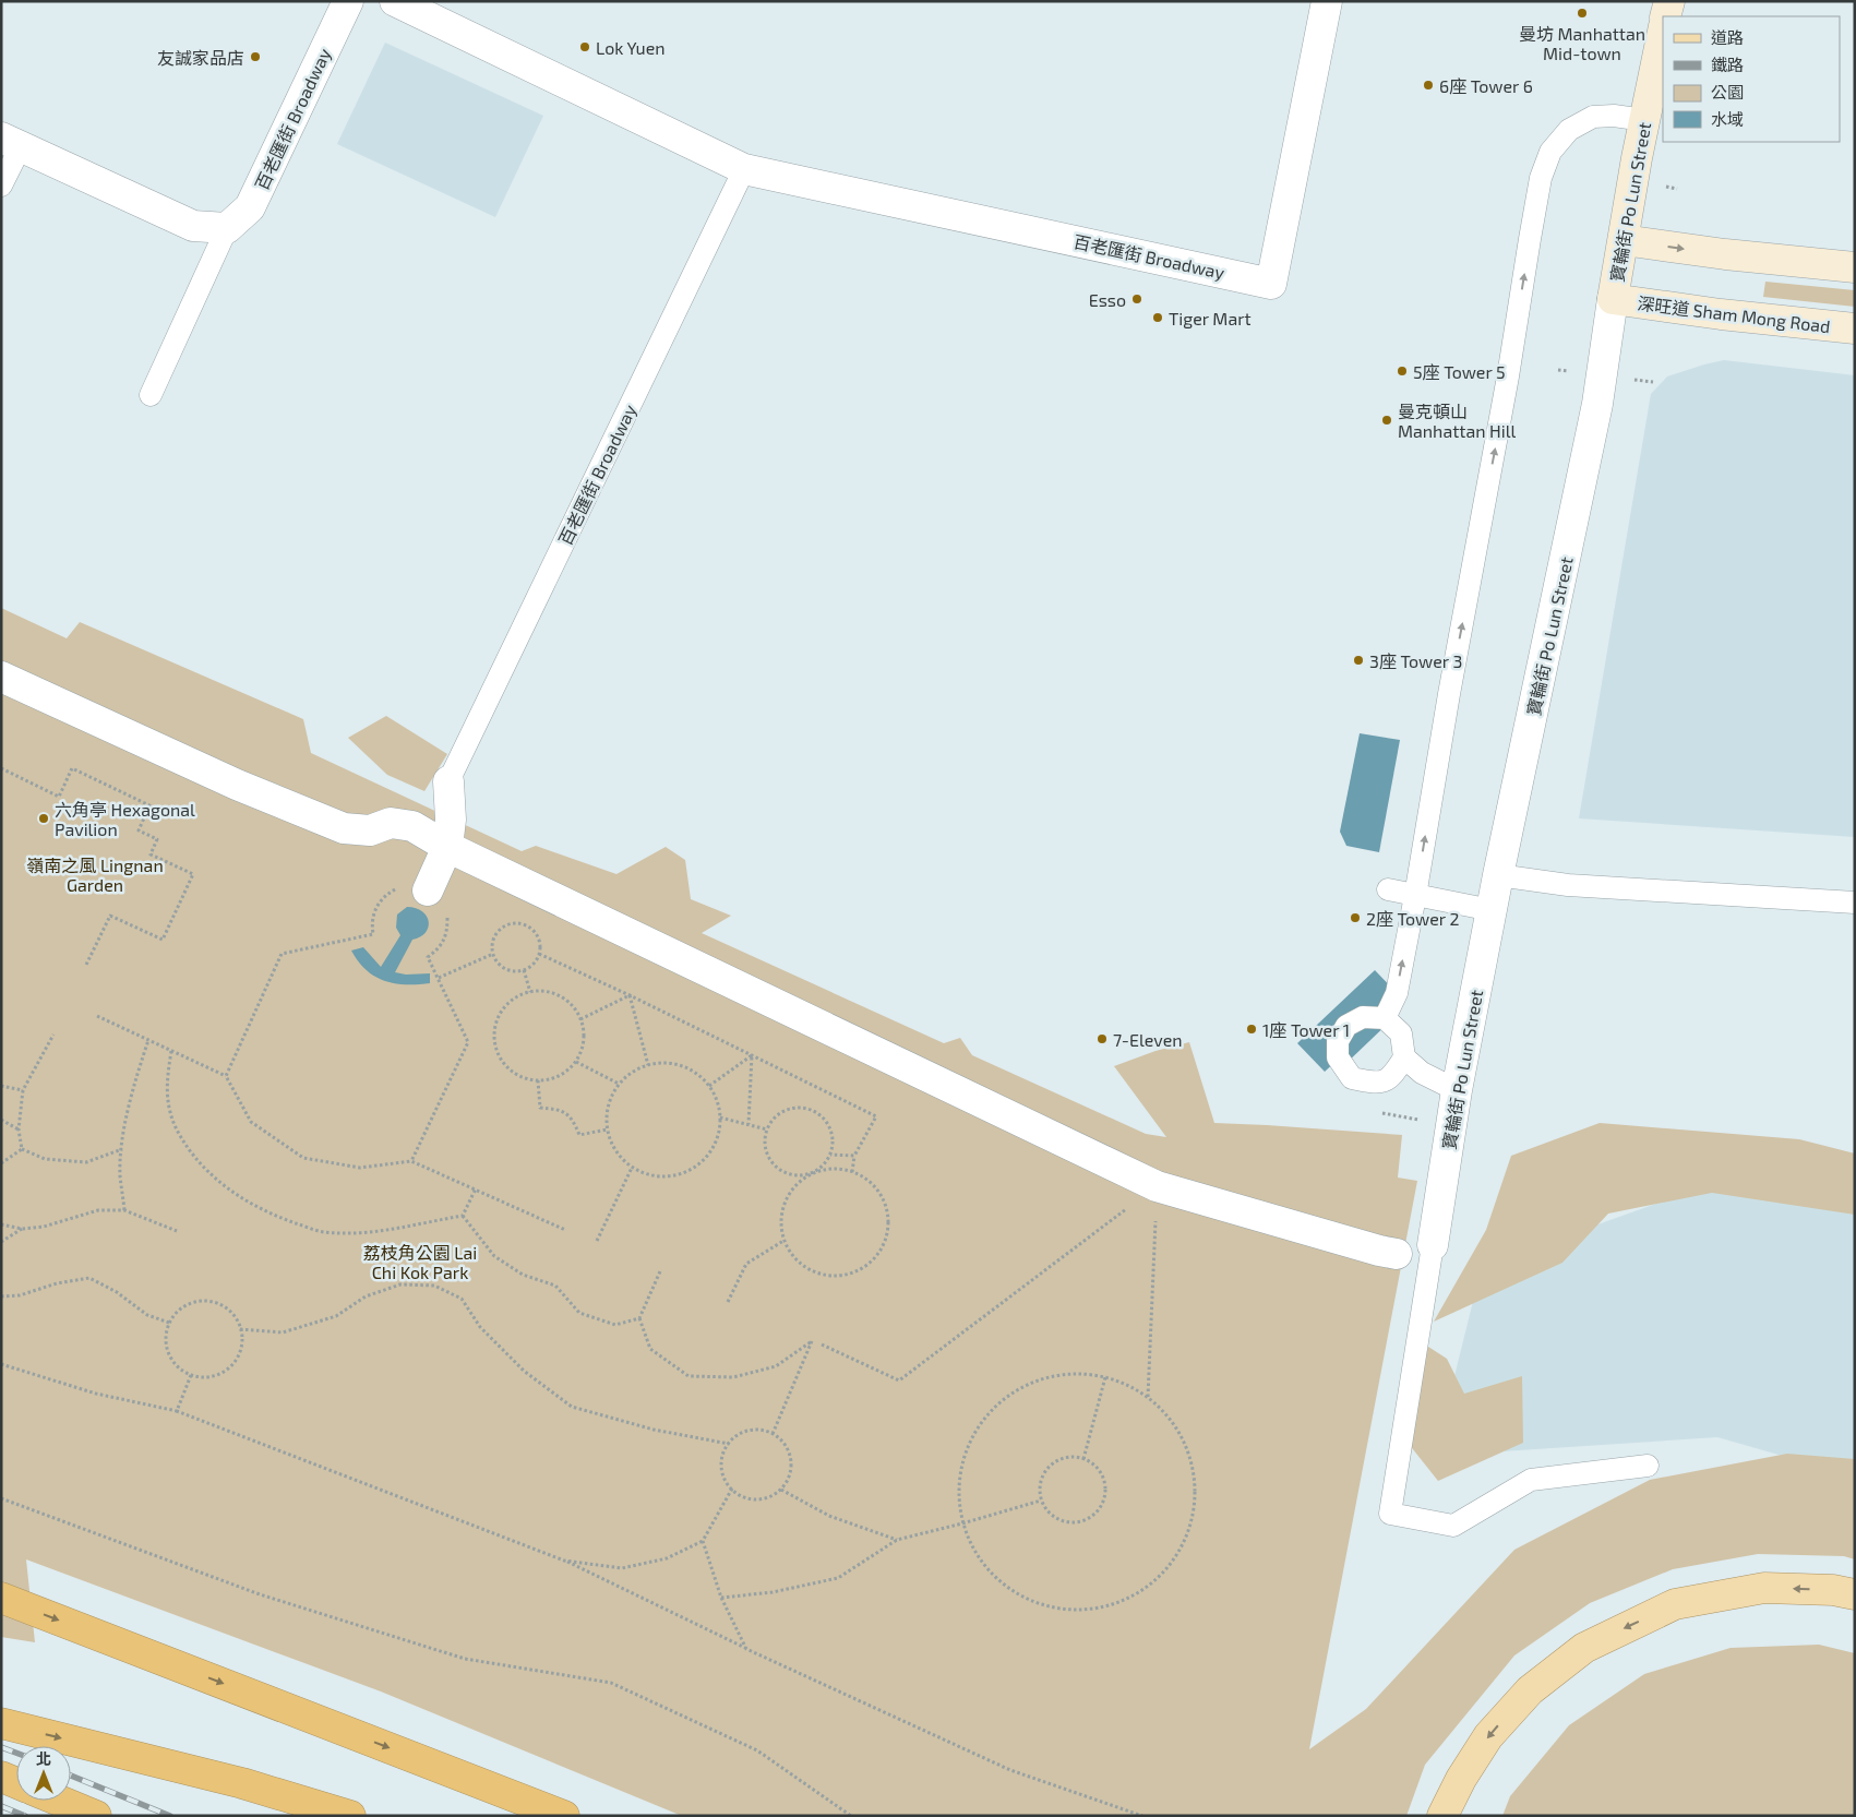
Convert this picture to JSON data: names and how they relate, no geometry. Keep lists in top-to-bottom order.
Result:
{
  "streets": {
    "street": ["百老匯街 Broadway", "寶輪街 Po Lun Street", "深旺道 Sham Mong Road"]
  },
  "crossings": [
    ["寶輪街 Po Lun Street", "深旺道 Sham Mong Road"]
  ],
  "parks": ["嶺南之風 Lingnan Garden", "荔枝角公園 Lai Chi Kok Park"],
  "places": [
    "曼坊 Manhattan Mid-town",
    "Lok Yuen",
    "友誠家品店",
    "6座 Tower 6",
    "Esso",
    "Tiger Mart",
    "5座 Tower 5",
    "曼克頓山 Manhattan Hill",
    "3座 Tower 3",
    "六角亭 Hexagonal Pavilion",
    "2座 Tower 2",
    "1座 Tower 1",
    "7-Eleven"
  ],
  "legend": [
    "道路",
    "鐵路",
    "公園",
    "水域"
  ],
  "north": "top"
}
